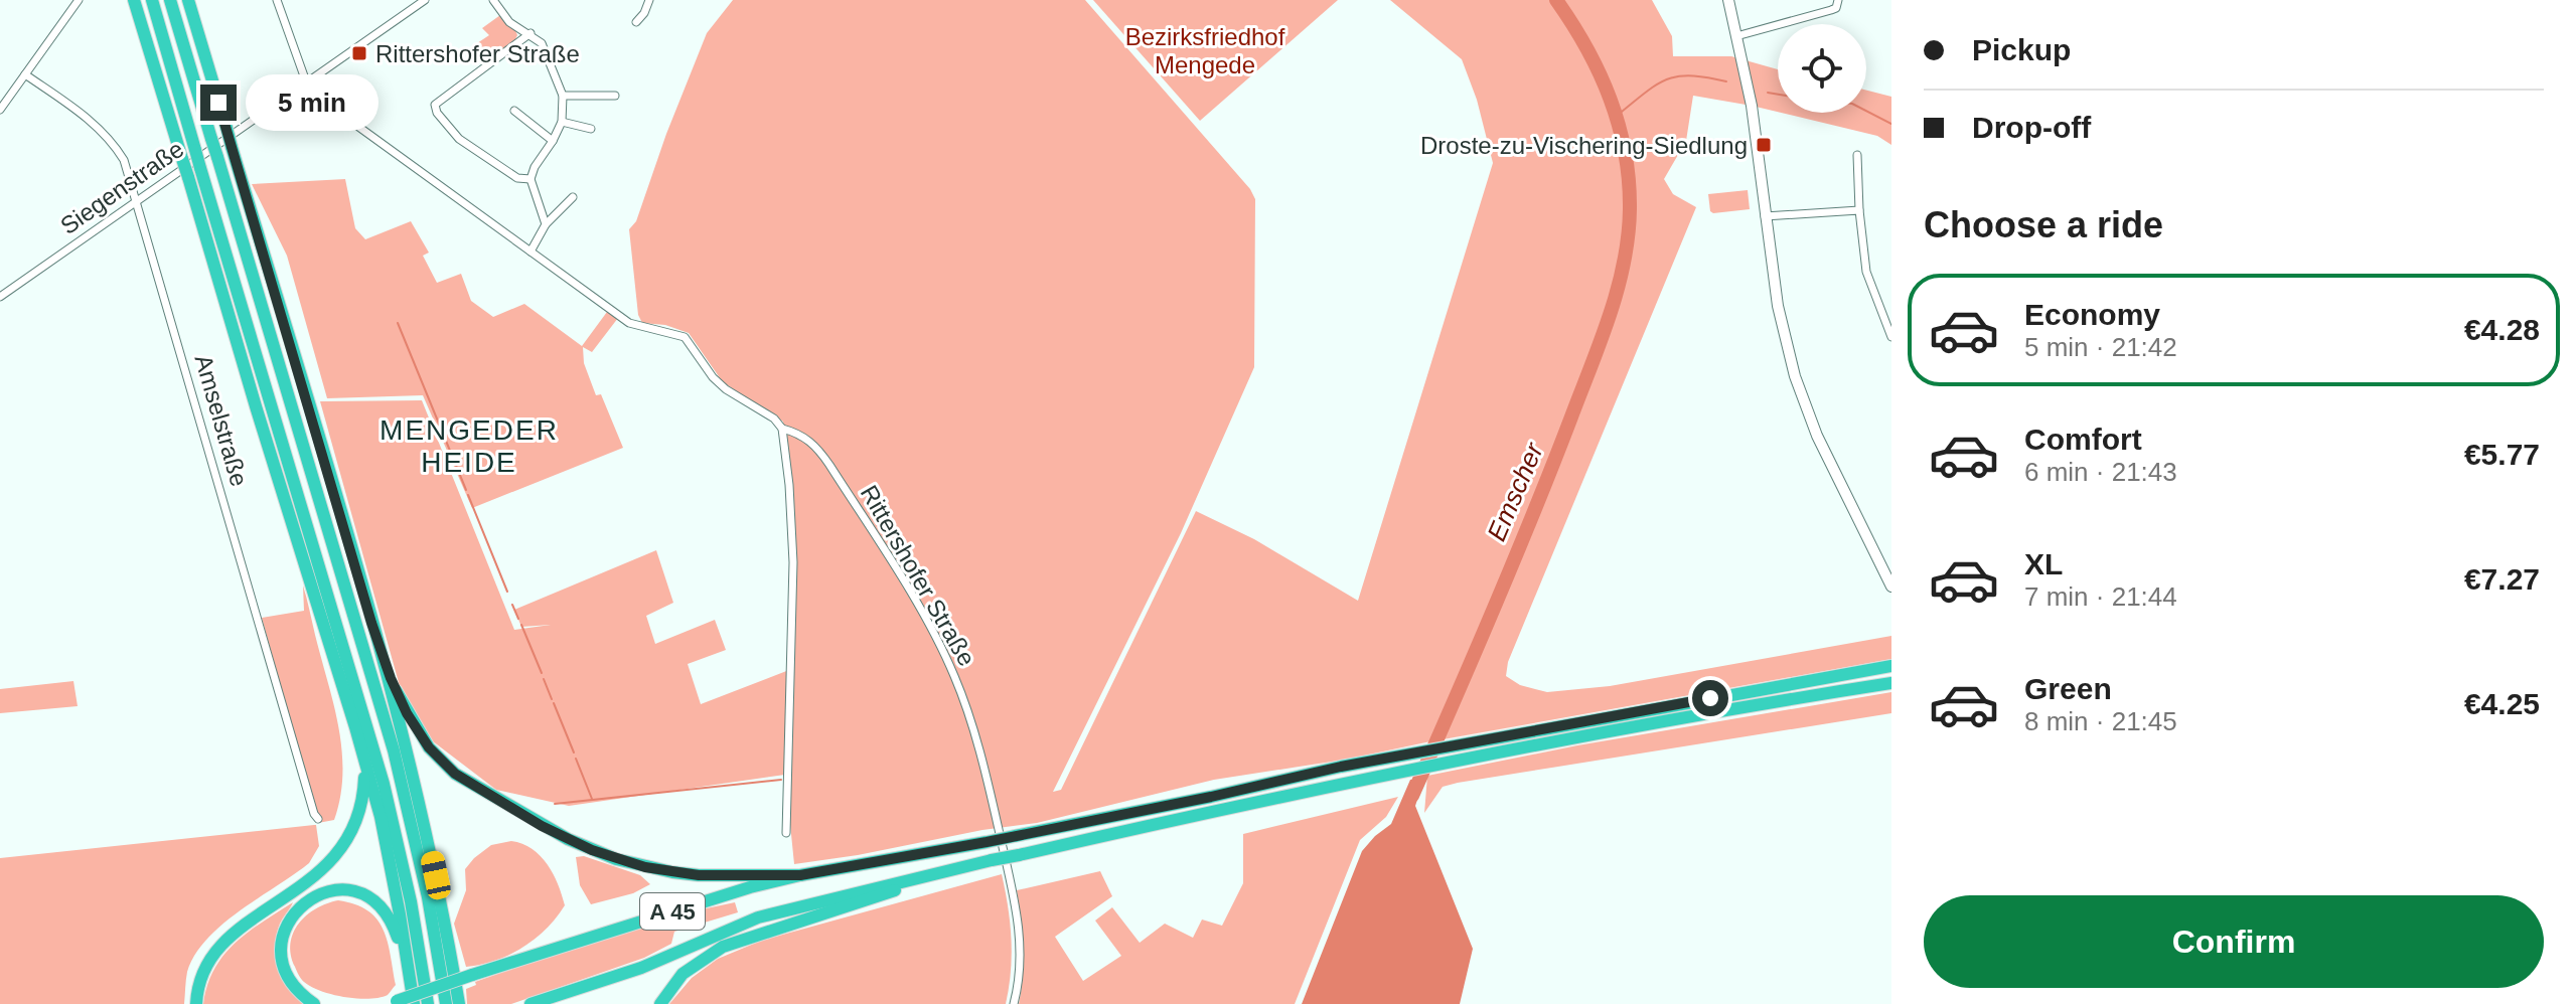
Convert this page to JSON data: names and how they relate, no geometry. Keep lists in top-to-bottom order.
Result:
{
  "streets": {
    "highway": ["A 45"],
    "street": ["Siegenstraße", "Amselstraße", "Rittershofer Straße"]
  },
  "crossings": [
    ["Siegenstraße", "Amselstraße"],
    ["Siegenstraße", "Rittershofer Straße"]
  ],
  "districts": ["MENGEDER HEIDE"],
  "water": ["Emscher"],
  "parks": ["Bezirksfriedhof Mengede"],
  "places": {
    "transit": ["Rittershofer Straße", "Droste-zu-Vischering-Siedlung"]
  },
  "page": {
    "banner": ["Pickup", "Drop-off"],
    "bubble": "5 min",
    "heading": "Choose a ride",
    "list": [
      {
        "name": "Economy",
        "note": "5 min · 21:42",
        "value": "€4.28"
      },
      {
        "name": "Comfort",
        "note": "6 min · 21:43",
        "value": "€5.77"
      },
      {
        "name": "XL",
        "note": "7 min · 21:44",
        "value": "€7.27"
      },
      {
        "name": "Green",
        "note": "8 min · 21:45",
        "value": "€4.25"
      }
    ],
    "buttons": "Confirm"
  }
}
